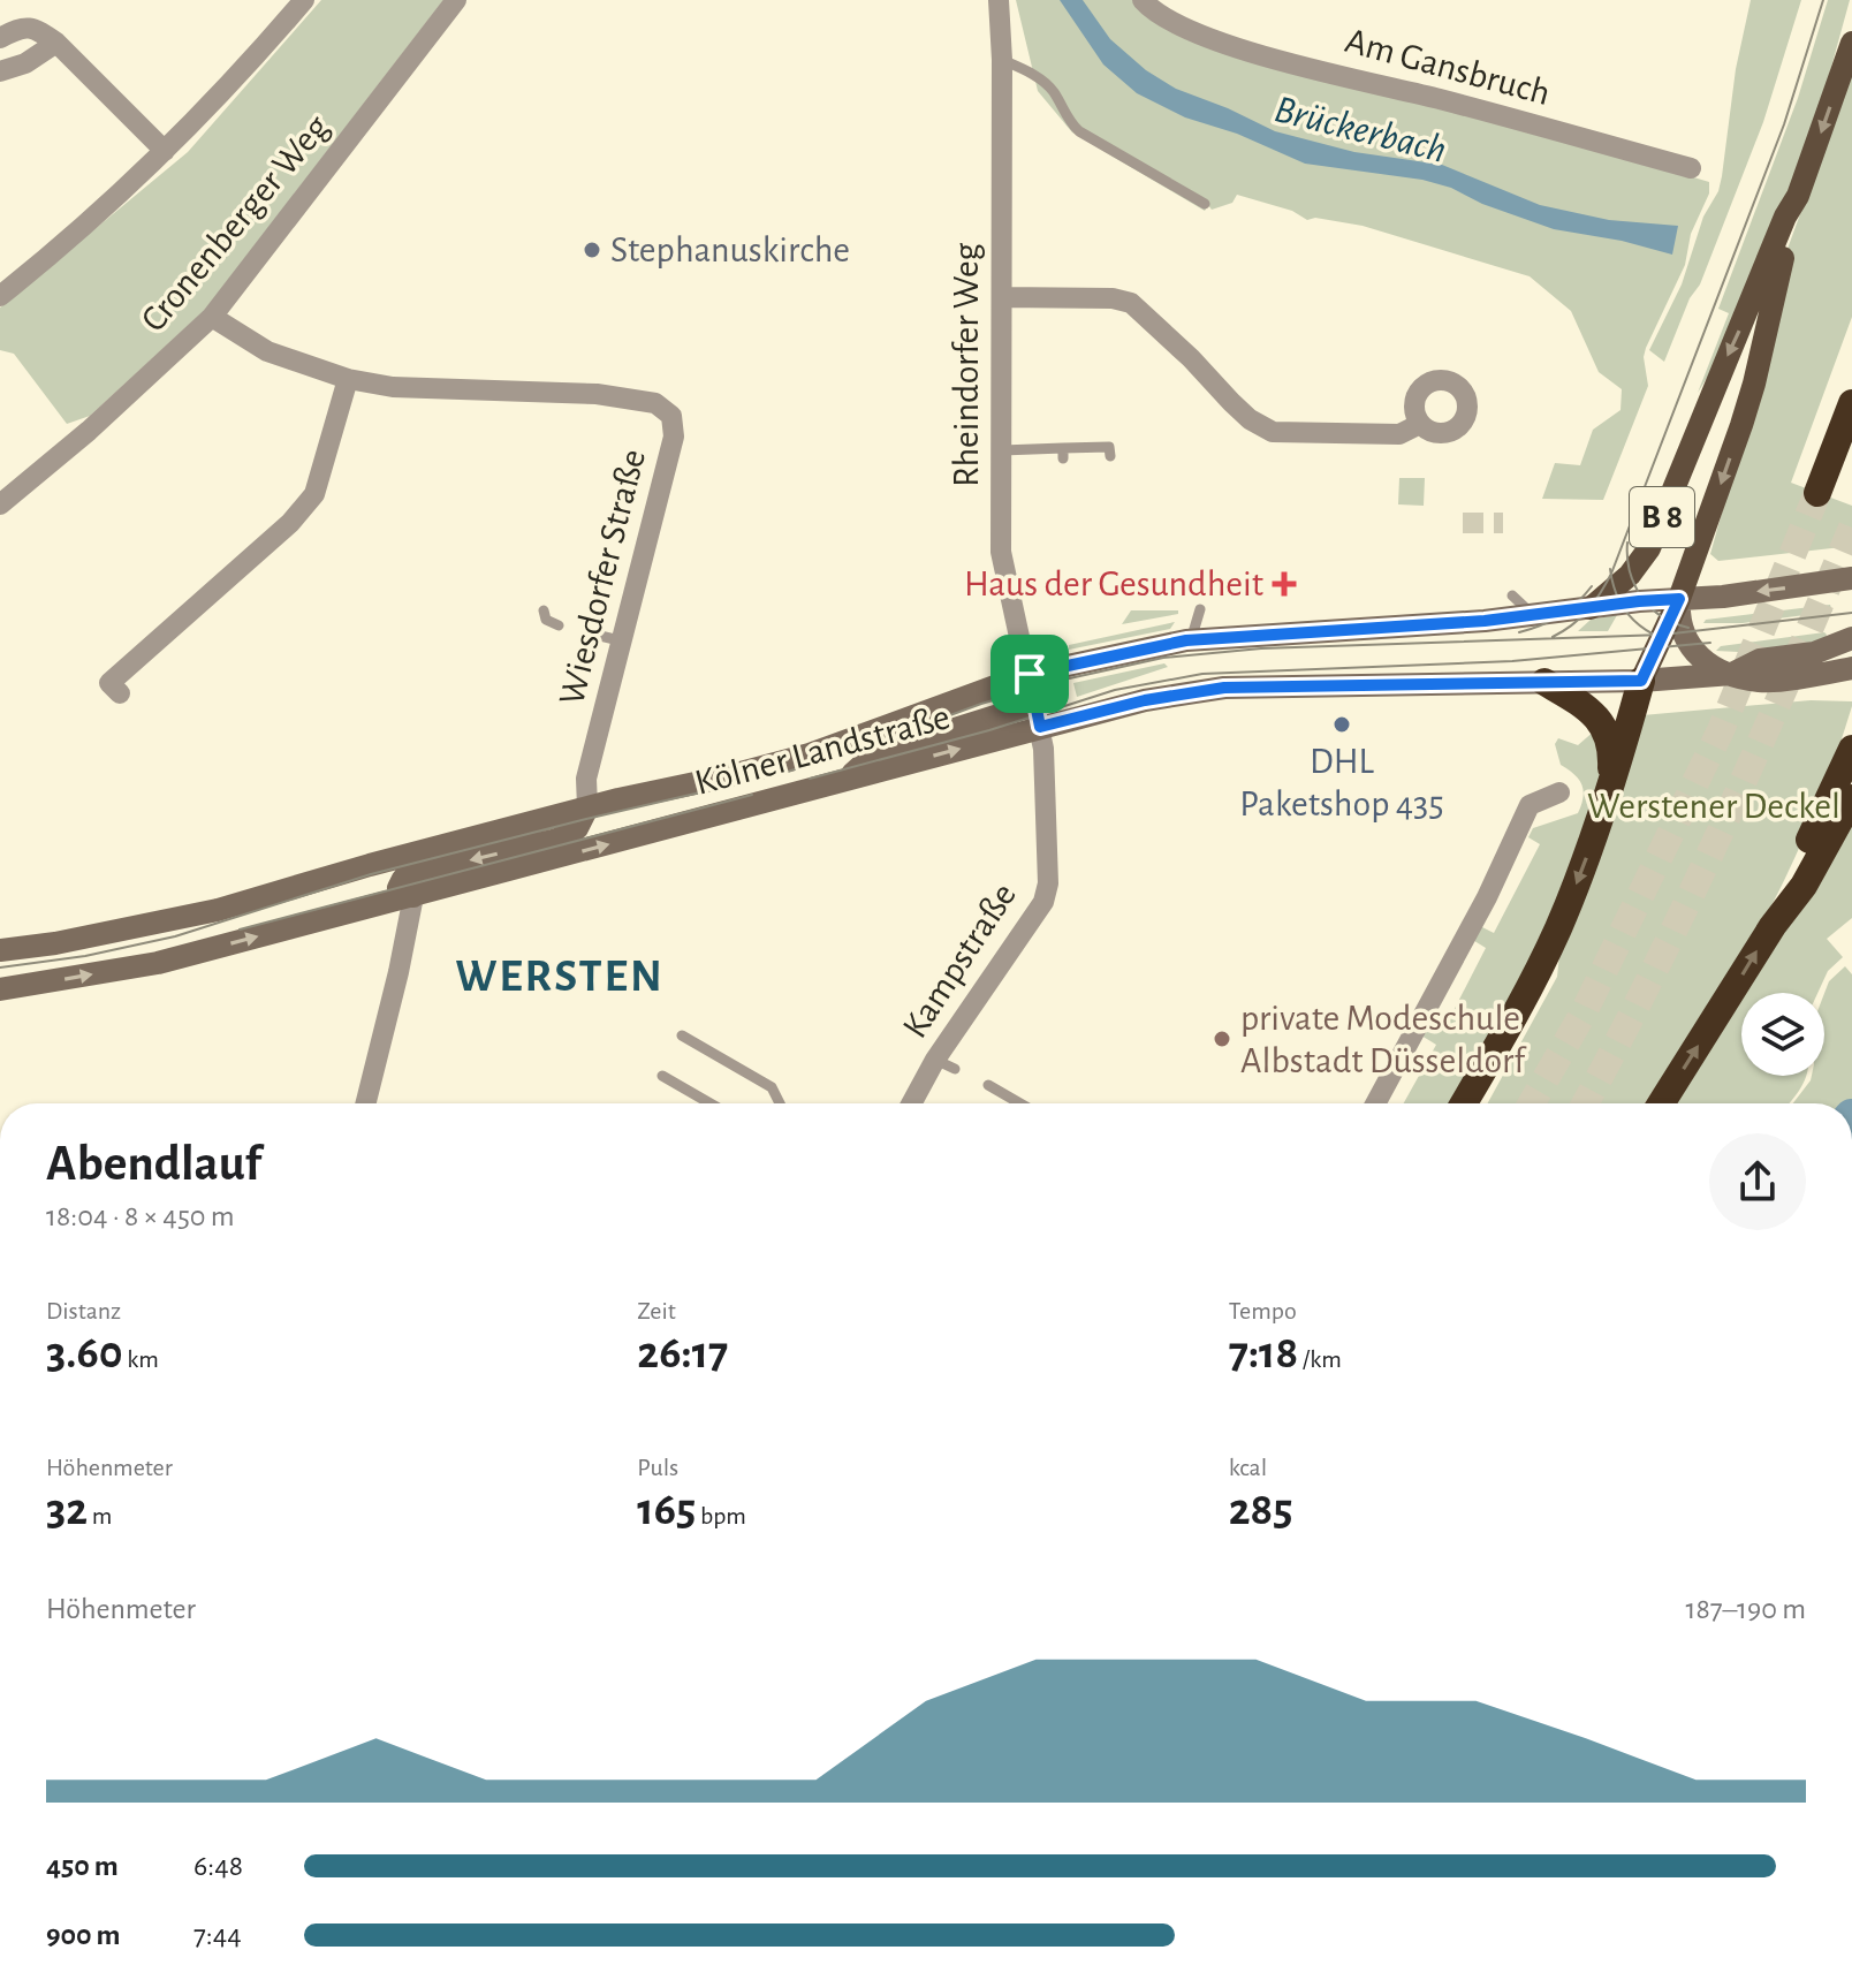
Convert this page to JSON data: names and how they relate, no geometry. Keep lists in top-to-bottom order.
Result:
{
  "streets": {
    "main road": ["B 8", "Kölner Landstraße"],
    "street": [
      "Am Gansbruch",
      "Cronenberger Weg",
      "Rheindorfer Weg",
      "Wiesdorfer Straße",
      "Kampstraße"
    ]
  },
  "crossings": [
    ["Cronenberger Weg", "Wiesdorfer Straße"],
    ["Rheindorfer Weg", "Kölner Landstraße"],
    ["Rheindorfer Weg", "Kampstraße"],
    ["B 8", "Kölner Landstraße"],
    ["Wiesdorfer Straße", "Kölner Landstraße"],
    ["Kölner Landstraße", "Kampstraße"]
  ],
  "districts": ["WERSTEN"],
  "water": ["Brückerbach"],
  "parks": ["Werstener Deckel"],
  "places": {
    "other": ["Stephanuskirche", "DHL Paketshop 435", "private Modeschule Albstadt Düsseldorf"],
    "health": ["Haus der Gesundheit"]
  },
  "page": {
    "heading": ["Abendlauf", "18:04 · 8 × 450 m"],
    "stats": [
      ["Distanz", "3.60 km"],
      ["Zeit", "26:17"],
      ["Tempo", "7:18 /km"],
      ["Höhenmeter", "32 m"],
      ["Puls", "165 bpm"],
      ["kcal", "285"]
    ],
    "chart": ["Höhenmeter", "187–190 m"],
    "list": [
      {
        "name": "450 m",
        "note": "6:48"
      },
      {
        "name": "900 m",
        "note": "7:44"
      }
    ]
  }
}
